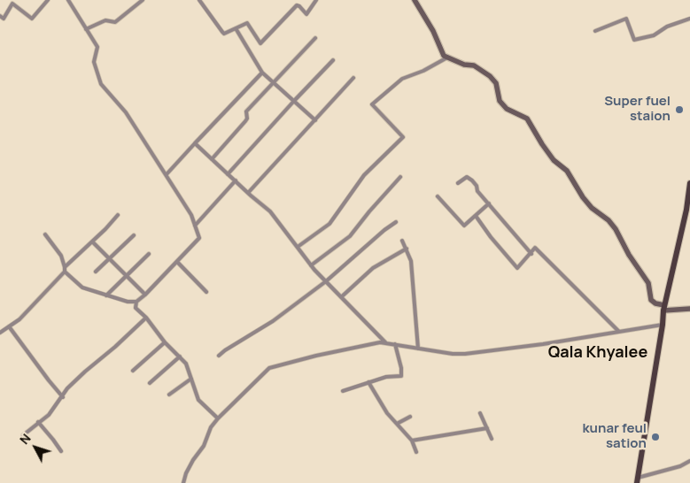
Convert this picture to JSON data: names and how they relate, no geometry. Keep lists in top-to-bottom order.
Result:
{
  "districts": ["Qala Khyalee"],
  "places": ["Super fuel staion", "kunar feul sation"],
  "north": "top left"
}
